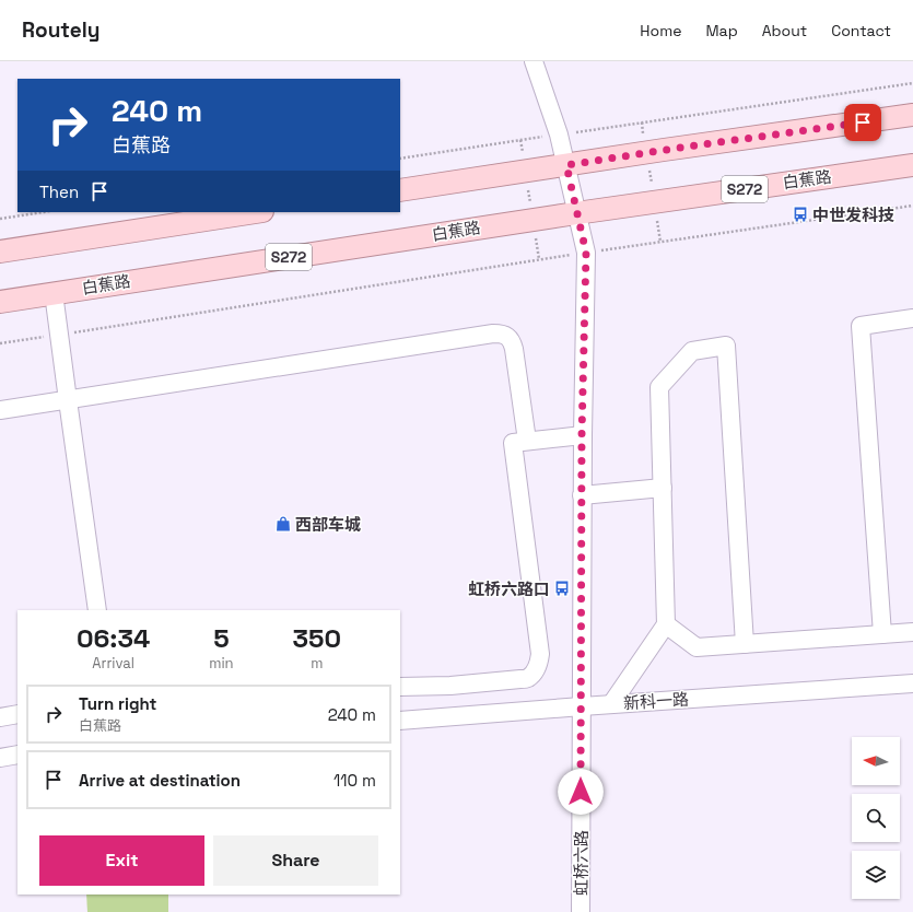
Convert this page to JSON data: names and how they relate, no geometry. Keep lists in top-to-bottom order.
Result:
{
  "streets": {
    "main road": ["白蕉路", "S272"],
    "street": ["新科一路", "虹桥六路"]
  },
  "crossings": [
    ["白蕉路", "虹桥六路"],
    ["新科一路", "虹桥六路"]
  ],
  "places": {
    "bus stop": ["中世发科技", "虹桥六路口"],
    "shop": ["西部车城"]
  },
  "north": "left",
  "page": {
    "header": "Routely",
    "nav": [
      "Home",
      "Map",
      "About",
      "Contact"
    ],
    "turn": ["240 m", "白蕉路"],
    "then": "Then",
    "eta": [
      "06:34",
      "Arrival",
      "5",
      "min",
      "350",
      "m"
    ],
    "list": [
      {
        "name": "Turn right",
        "note": "白蕉路",
        "value": "240 m"
      },
      {
        "name": "Arrive at destination",
        "value": "110 m"
      }
    ],
    "buttons": ["Exit", "Share"]
  }
}
